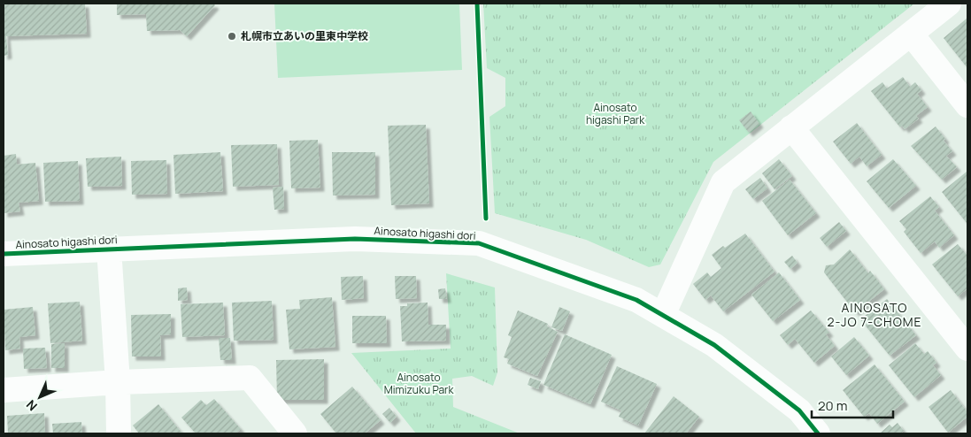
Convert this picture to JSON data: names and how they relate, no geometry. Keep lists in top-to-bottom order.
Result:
{
  "streets": {
    "street": ["Ainosato higashi dori"]
  },
  "districts": ["AINOSATO 2-JO 7-CHOME"],
  "parks": ["Ainosato higashi Park", "Ainosato Mimizuku Park"],
  "places": ["札幌市立あいの里東中学校"],
  "scale_bar": "20 m",
  "north": "bottom left"
}
